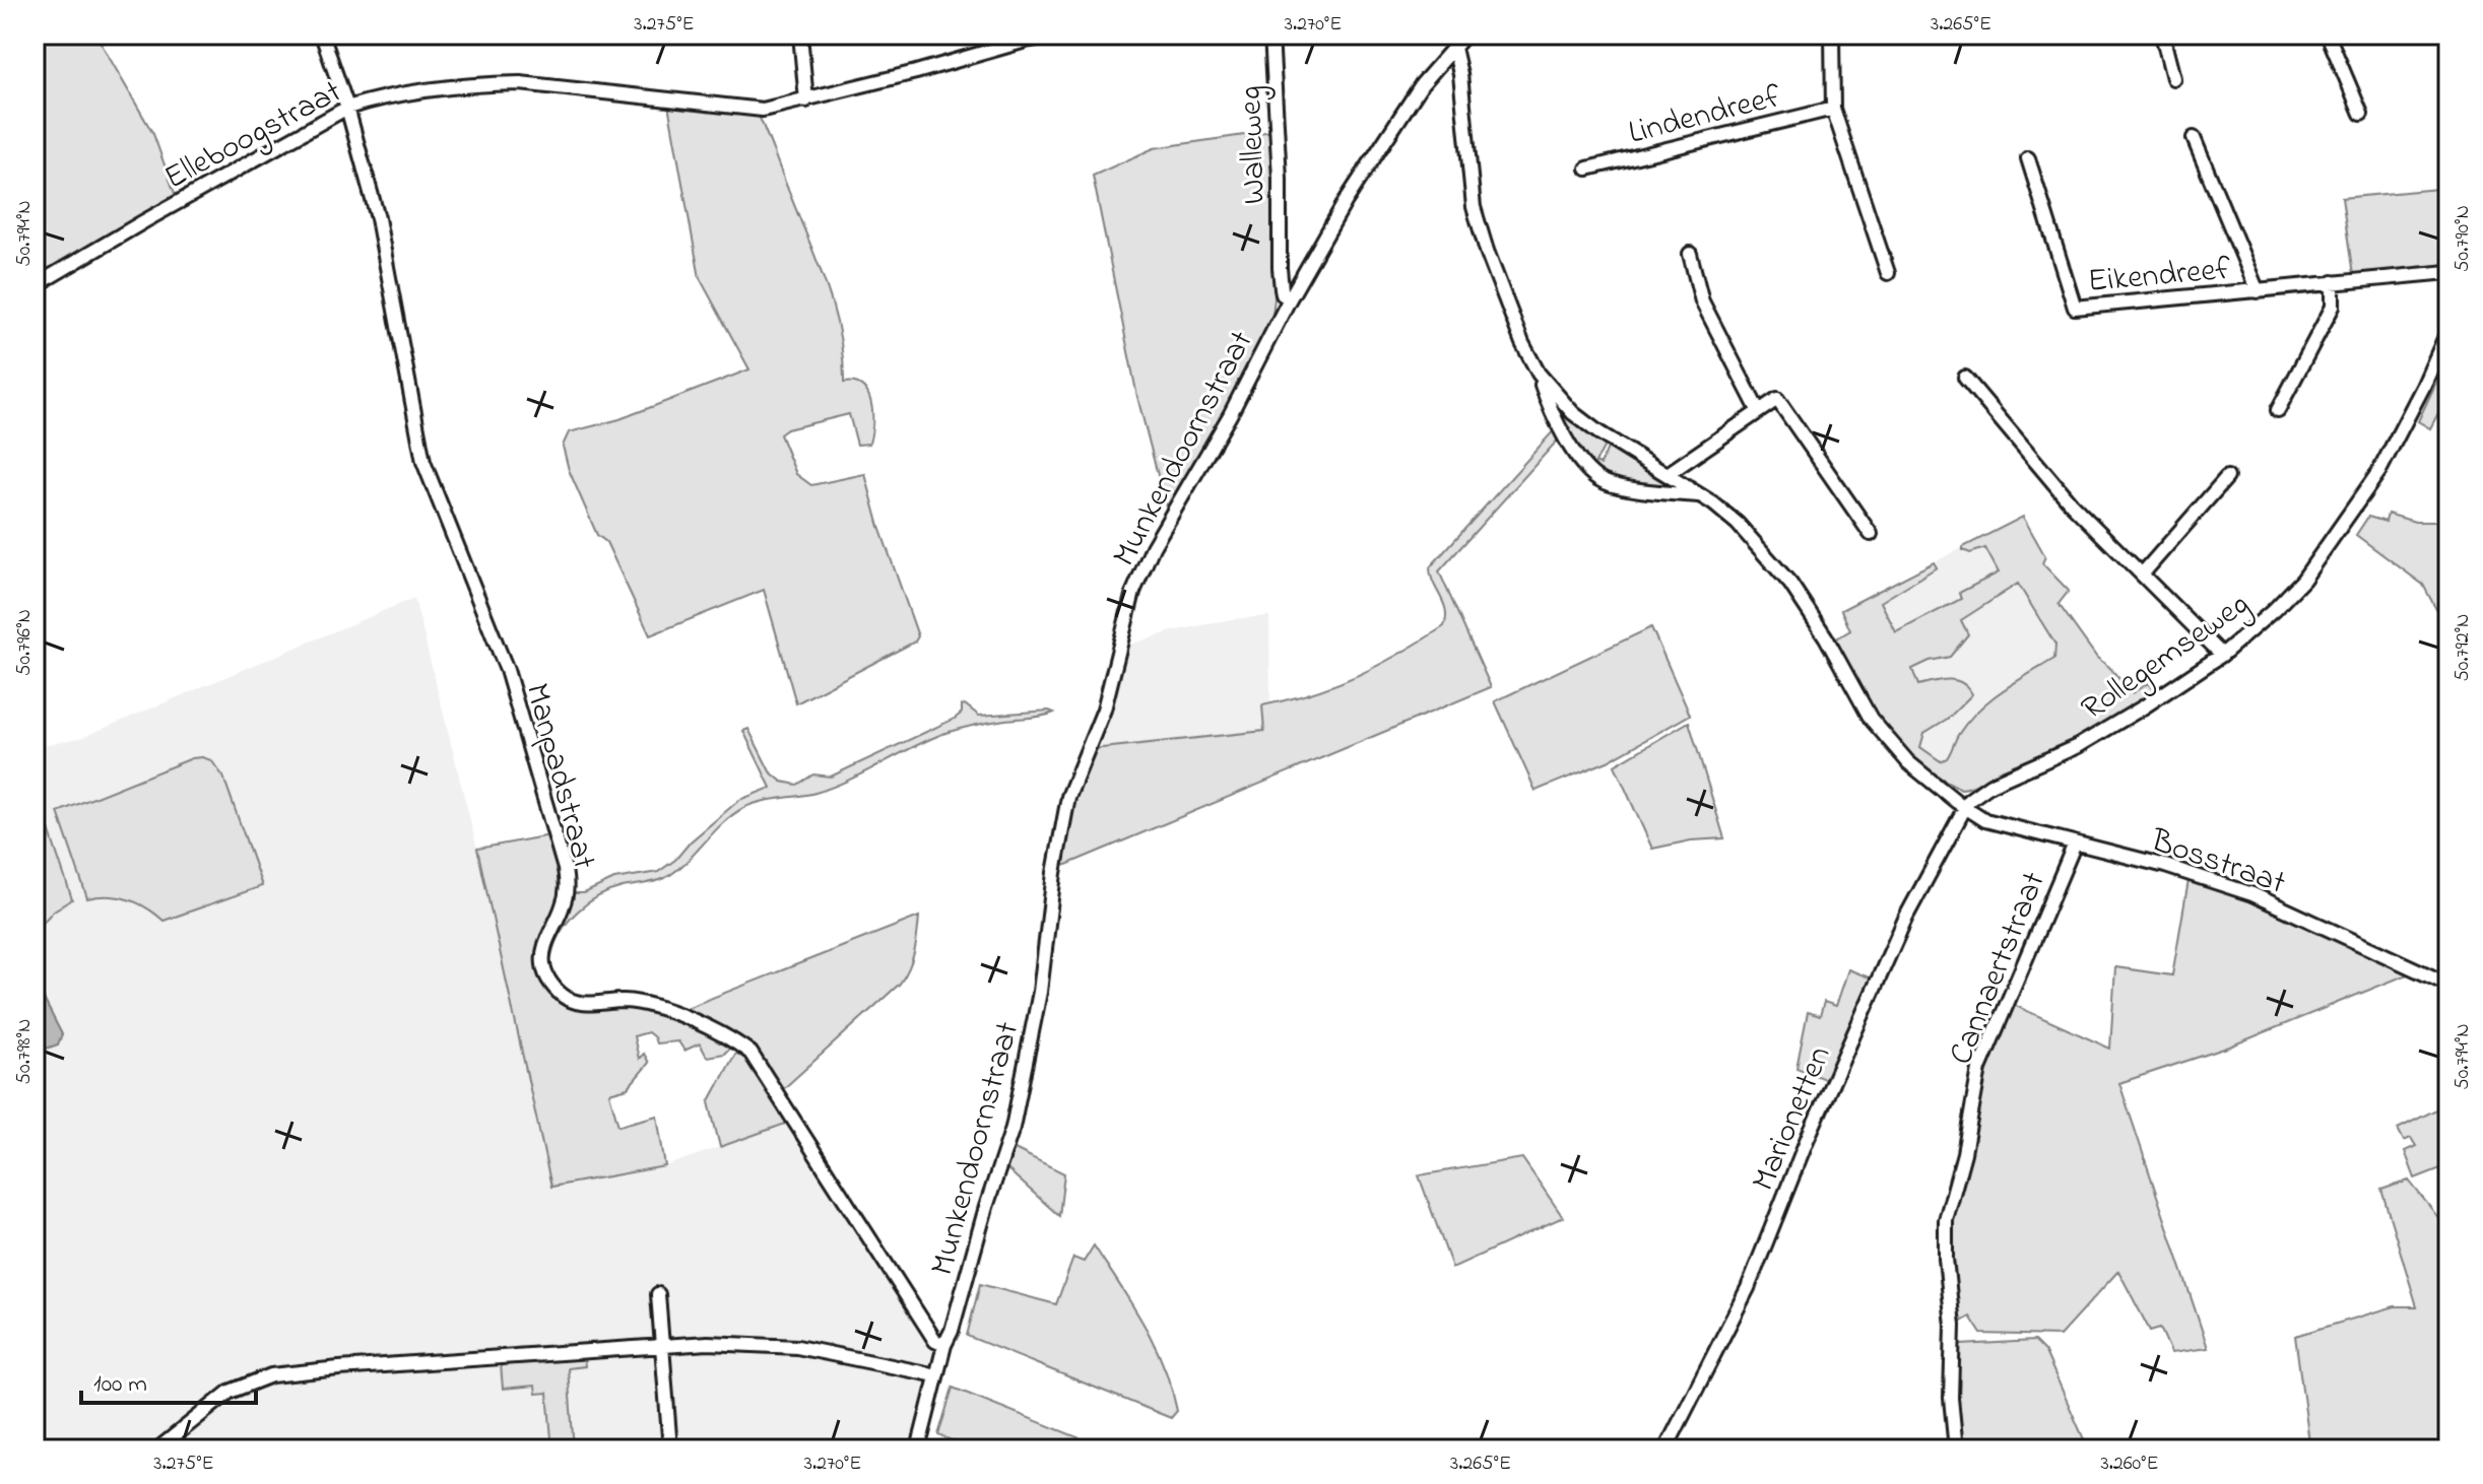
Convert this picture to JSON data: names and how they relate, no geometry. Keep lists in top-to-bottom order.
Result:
{
  "streets": {
    "street": [
      "Lindendreef",
      "Elleboogstraat",
      "Walleweg",
      "Eikendreef",
      "Munkendoornstraat",
      "Rollegemseweg",
      "Manpadstraat",
      "Bosstraat",
      "Cannaertstraat",
      "Marionetten"
    ]
  },
  "crossings": [
    ["Elleboogstraat", "Manpadstraat"],
    ["Walleweg", "Munkendoornstraat"],
    ["Munkendoornstraat", "Manpadstraat"],
    ["Rollegemseweg", "Bosstraat"],
    ["Rollegemseweg", "Marionetten"],
    ["Bosstraat", "Cannaertstraat"],
    ["Bosstraat", "Marionetten"]
  ],
  "scale_bar": "100 m",
  "coordinates": [
    "3.275°E",
    "3.270°E",
    "3.265°E",
    "50.794°N",
    "50.790°N",
    "50.796°N",
    "50.792°N",
    "50.798°N",
    "3.260°E"
  ]
}
